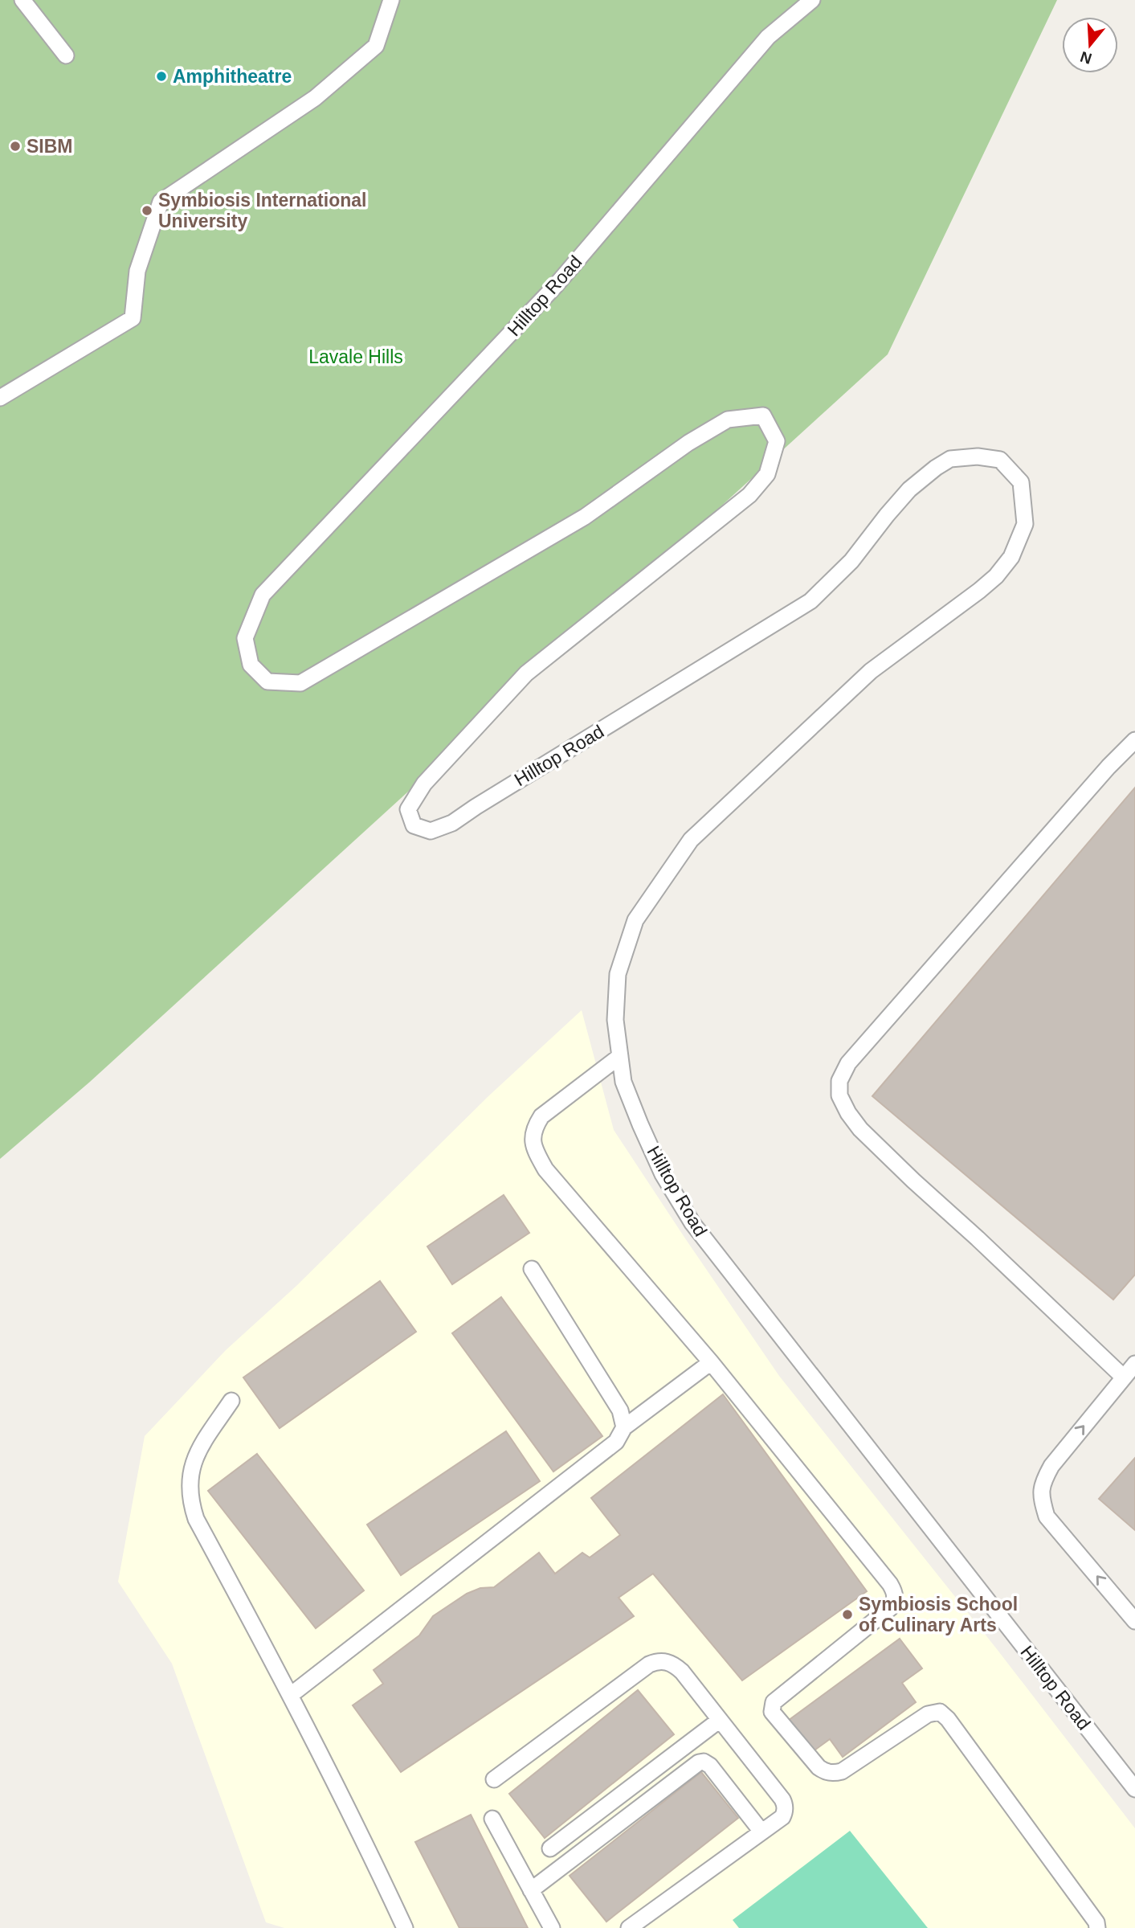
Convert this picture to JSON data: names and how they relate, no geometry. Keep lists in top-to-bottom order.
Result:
{
  "streets": {
    "lane": ["Hilltop Road"]
  },
  "parks": ["Lavale Hills"],
  "places": [
    "Amphitheatre",
    "SIBM",
    "Symbiosis International University",
    "Symbiosis School of Culinary Arts"
  ],
  "north": "bottom"
}
